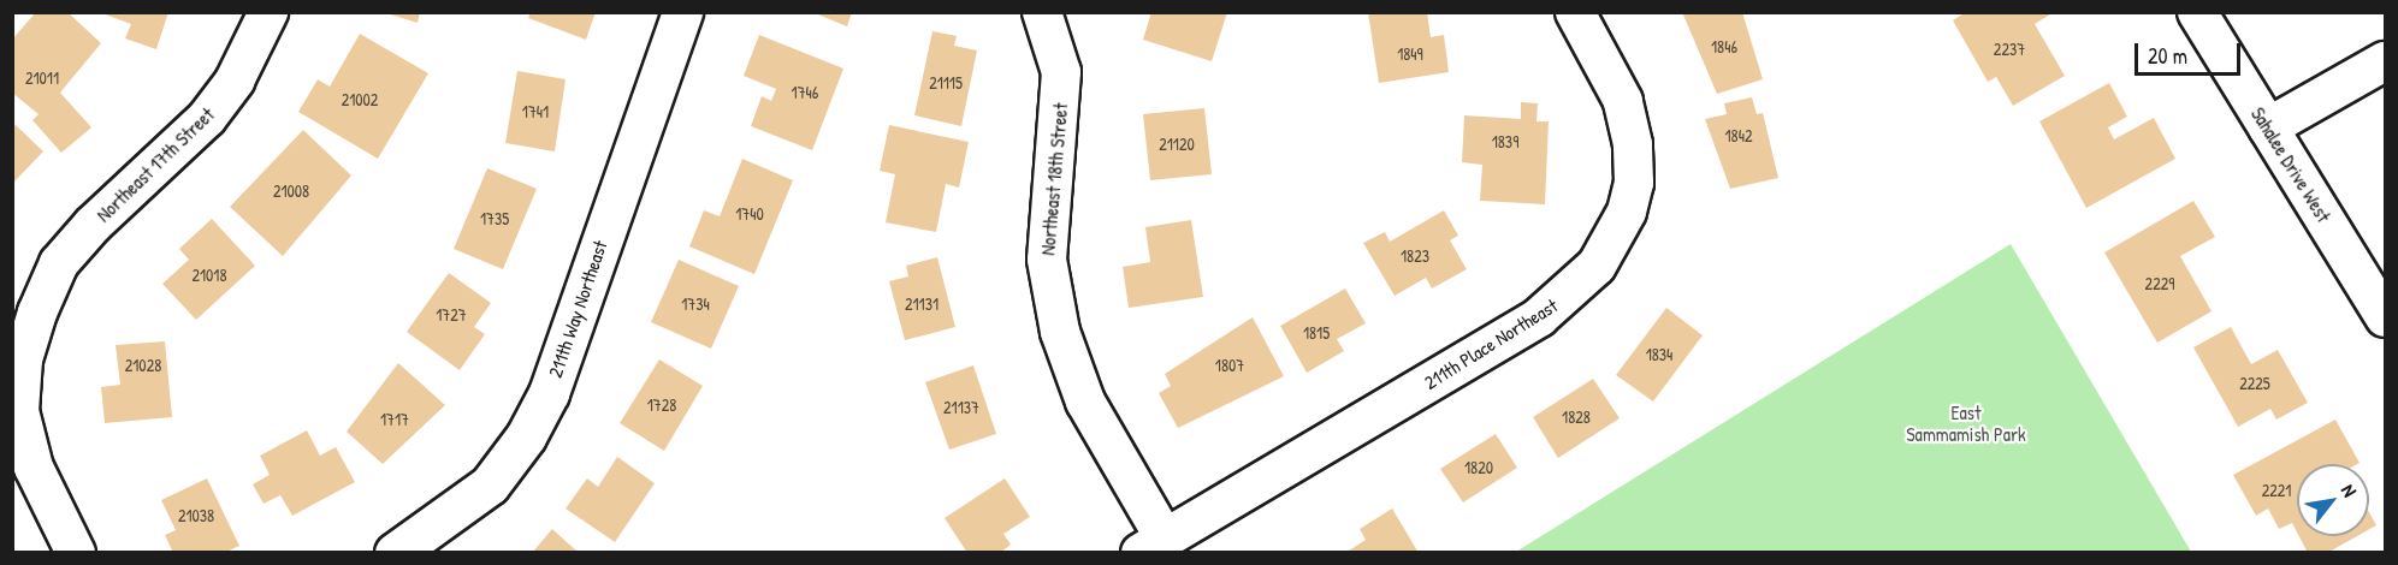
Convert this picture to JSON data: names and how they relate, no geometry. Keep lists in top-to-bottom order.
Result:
{
  "streets": {
    "street": [
      "Northeast 17th Street",
      "Sahalee Drive West",
      "Northeast 18th Street",
      "211th Way Northeast",
      "211th Place Northeast"
    ]
  },
  "crossings": [
    ["Northeast 18th Street", "211th Place Northeast"]
  ],
  "parks": ["East Sammamish Park"],
  "house_numbers": [
    "1846",
    "2237",
    "1849",
    "21011",
    "21115",
    "1746",
    "21002",
    "1741",
    "1842",
    "1839",
    "21120",
    "21008",
    "1740",
    "1735",
    "1823",
    "21018",
    "2229",
    "1734",
    "21131",
    "1727",
    "1815",
    "1834",
    "21028",
    "1807",
    "2225",
    "1728",
    "21137",
    "1828",
    "1717",
    "1820",
    "2221",
    "21038"
  ],
  "scale_bar": "20 m",
  "north": "top right"
}
